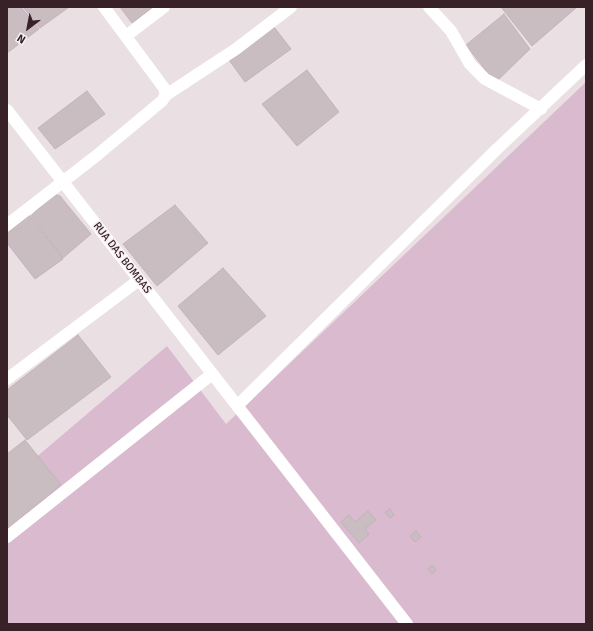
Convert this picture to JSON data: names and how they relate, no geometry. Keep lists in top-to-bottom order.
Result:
{
  "streets": {
    "street": ["RUA DAS BOMBAS"]
  },
  "north": "bottom left"
}
